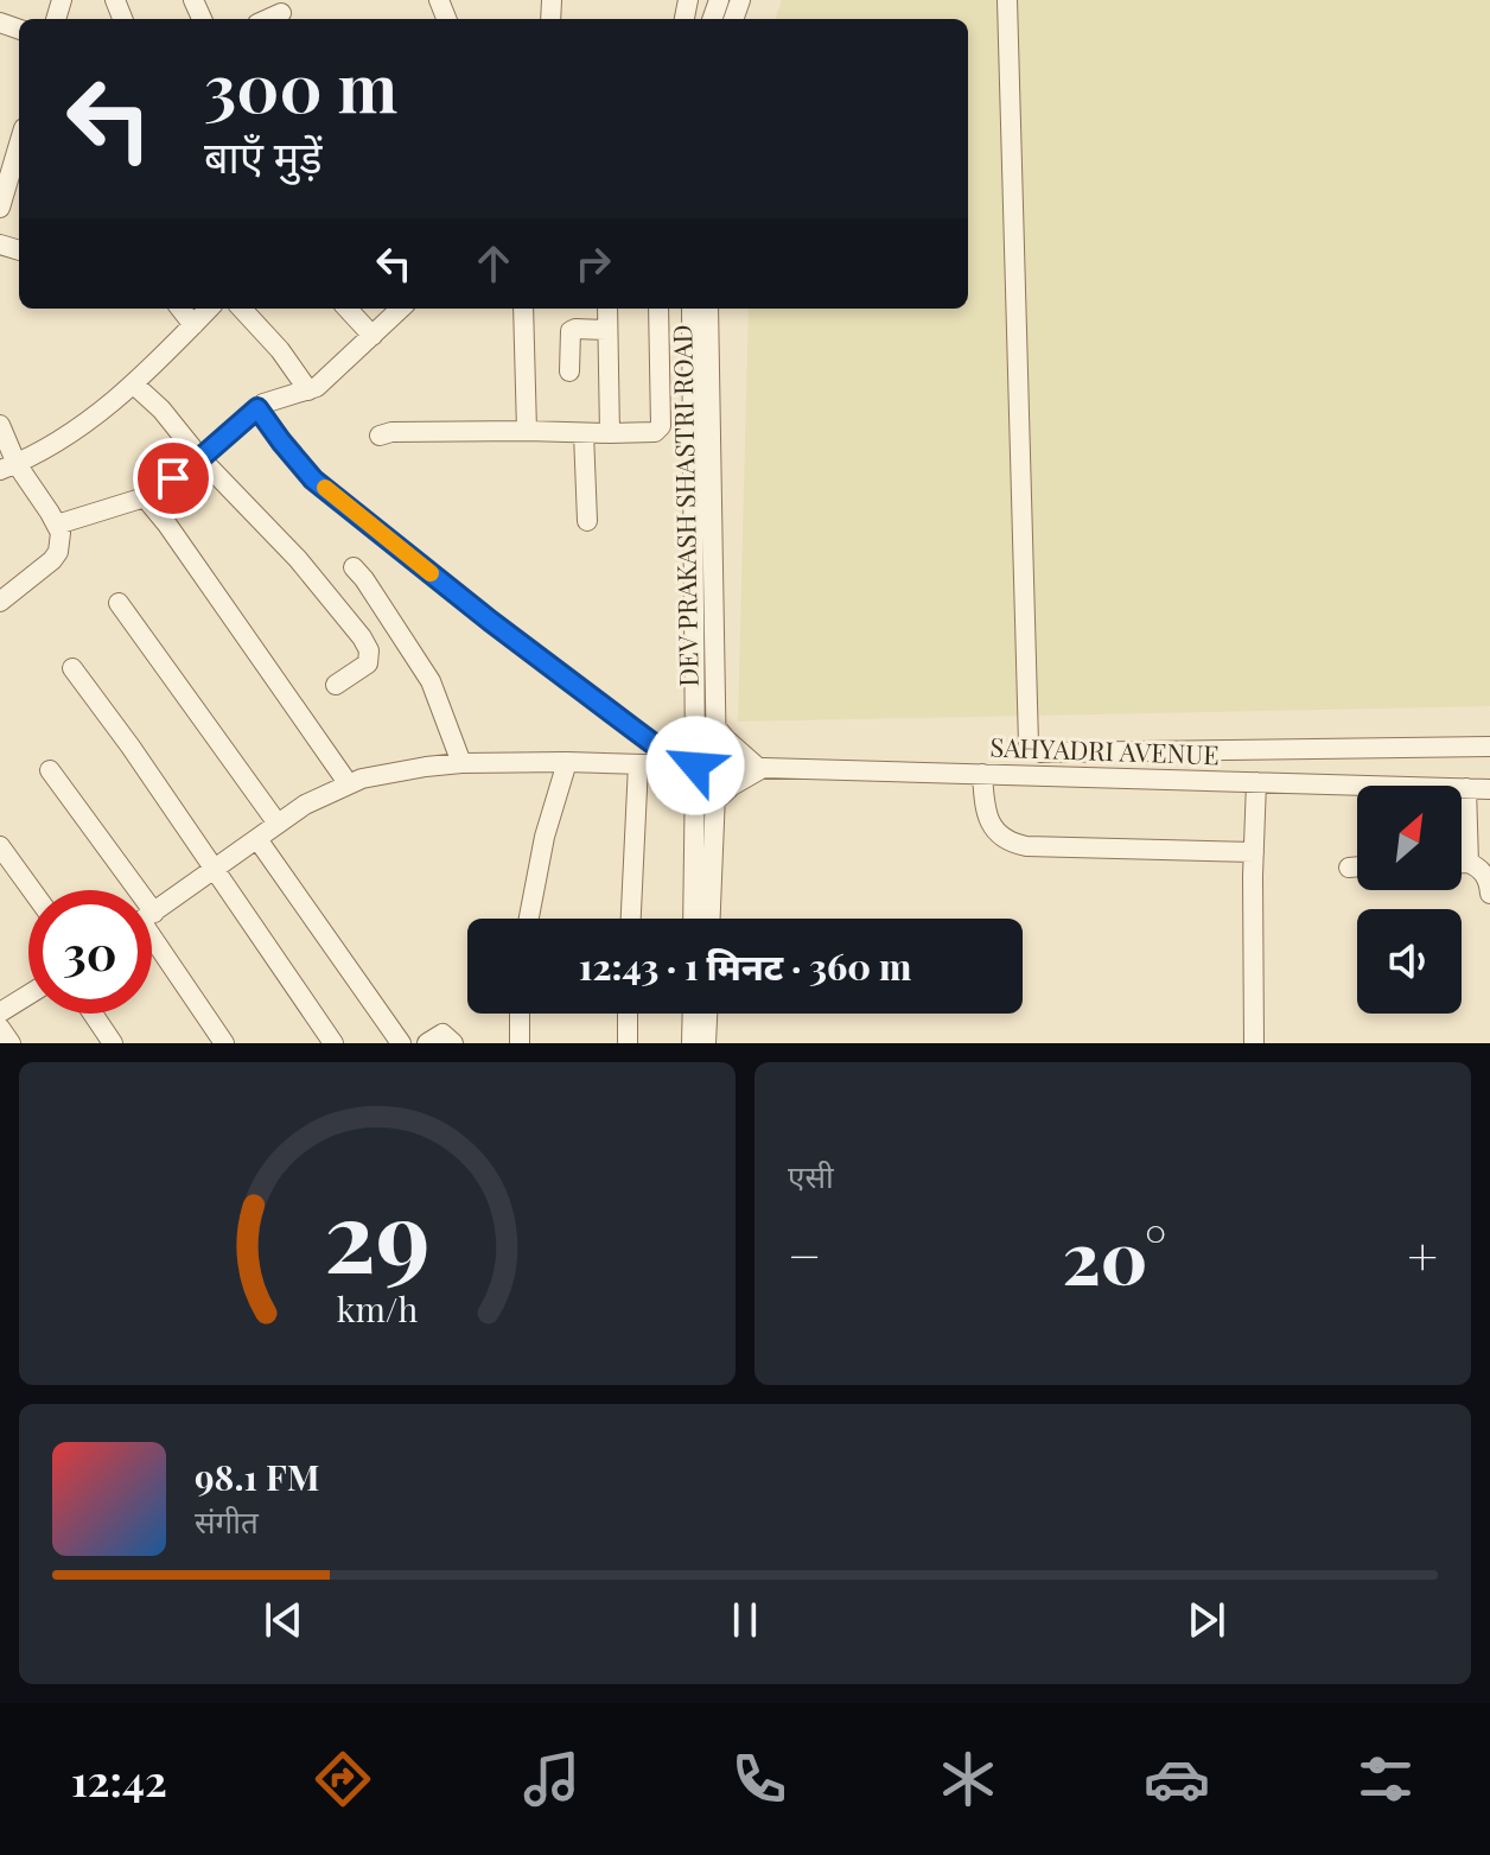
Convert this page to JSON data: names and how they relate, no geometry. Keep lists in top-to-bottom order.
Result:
{
  "streets": {
    "street": ["DEV PRAKASH SHASTRI ROAD", "SAHYADRI AVENUE"]
  },
  "crossings": [
    ["DEV PRAKASH SHASTRI ROAD", "SAHYADRI AVENUE"]
  ],
  "north": "top right",
  "page": {
    "turn": ["300 m", "बाएँ मुड़ें"],
    "limit": "30",
    "trip": "12:43 · 1 मिनट · 360 m",
    "tile": "एसी",
    "heat": ["−", "20°", "+"],
    "song": ["98.1 FM", "संगीत"],
    "tabs": "12:42",
    "gauge": ["29", "km/h"]
  }
}
